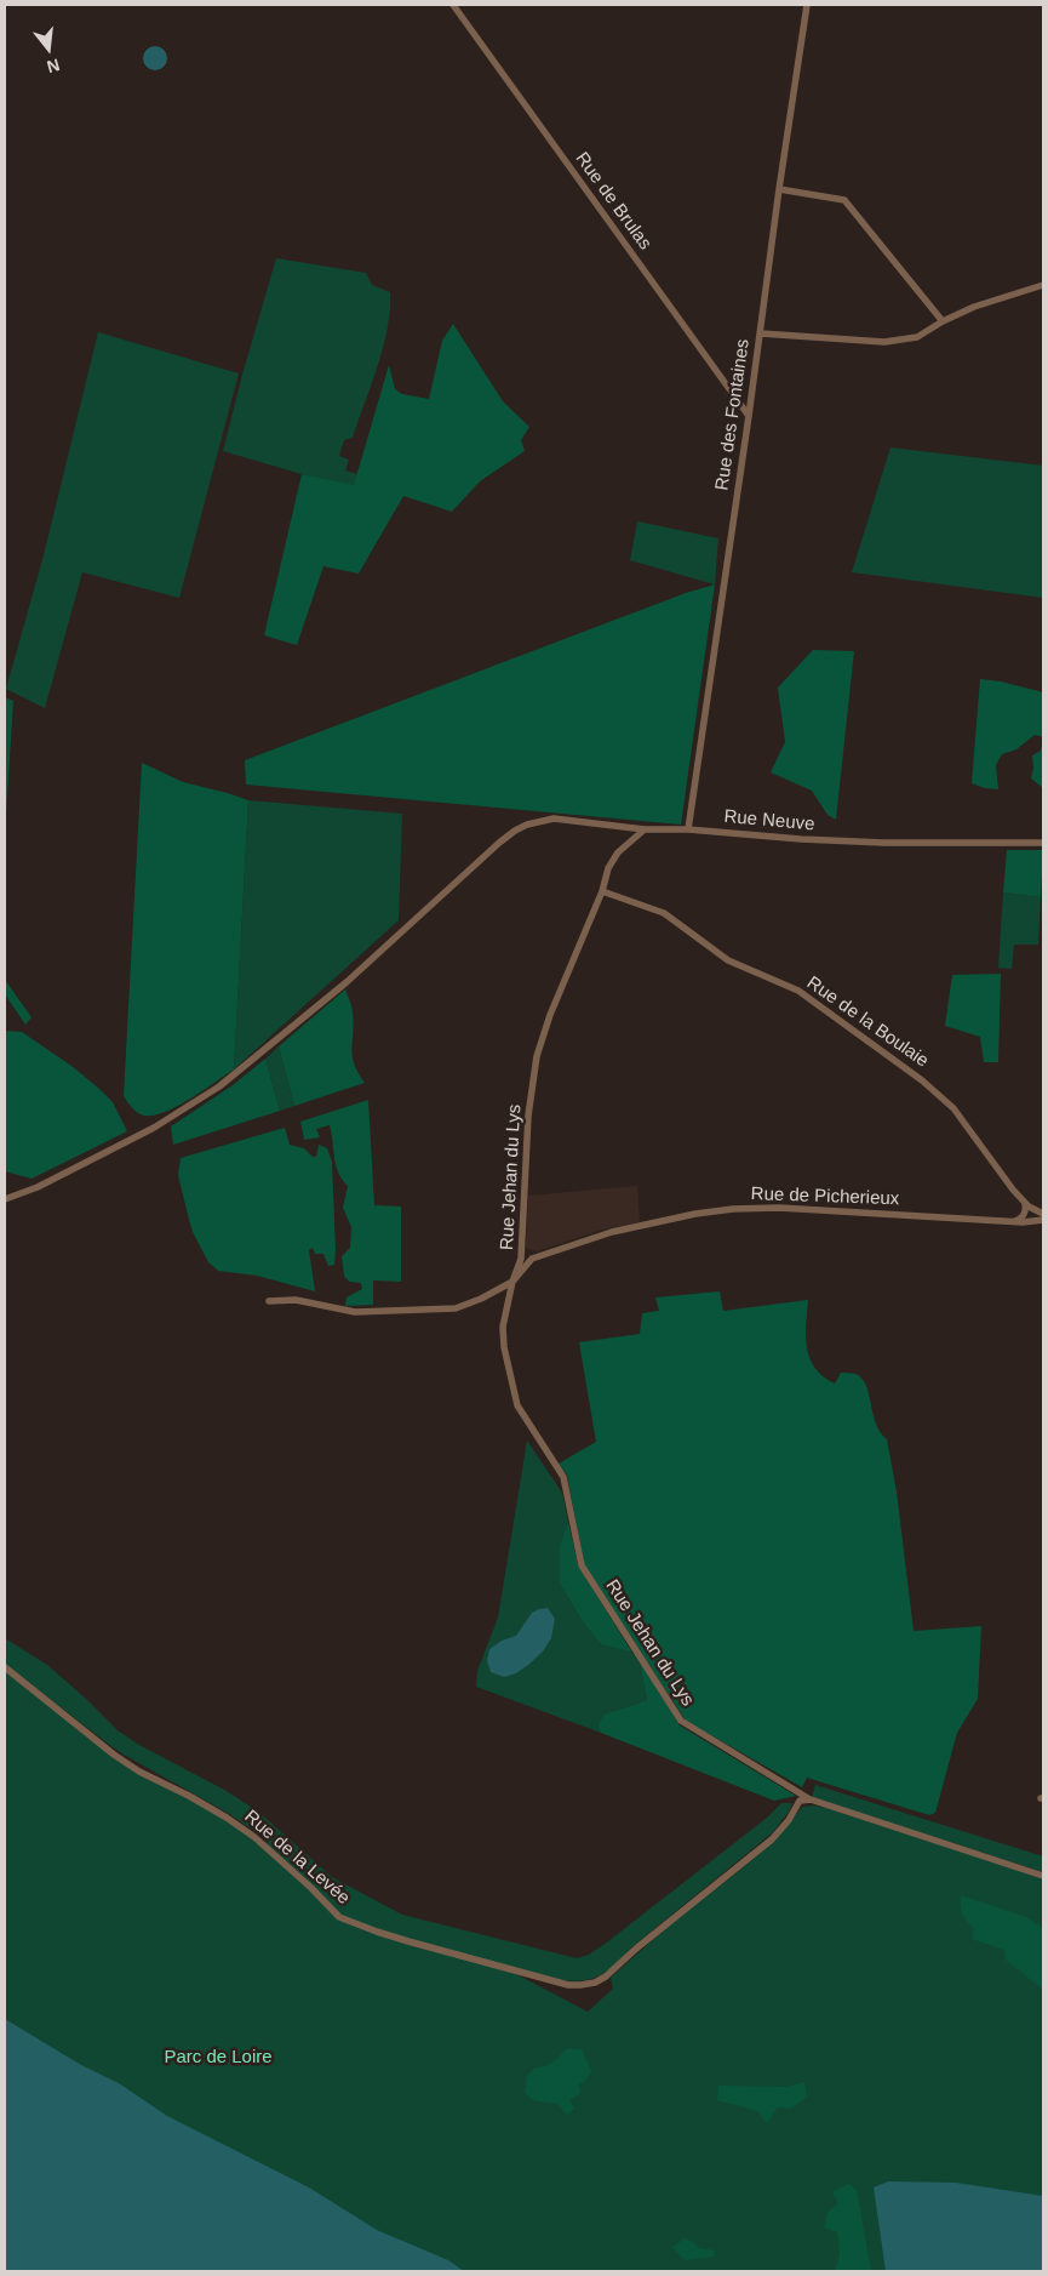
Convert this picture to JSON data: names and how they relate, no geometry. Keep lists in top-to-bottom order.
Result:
{
  "streets": {
    "street": [
      "Rue de Brulas",
      "Rue des Fontaines",
      "Rue Neuve",
      "Rue de la Boulaie",
      "Rue Jehan du Lys",
      "Rue de Picherieux",
      "Rue de la Levée"
    ]
  },
  "crossings": [
    ["Rue de Brulas", "Rue des Fontaines"],
    ["Rue des Fontaines", "Rue Neuve"],
    ["Rue Neuve", "Rue Jehan du Lys"],
    ["Rue de la Boulaie", "Rue Jehan du Lys"],
    ["Rue Jehan du Lys", "Rue de Picherieux"],
    ["Rue Jehan du Lys", "Rue de la Levée"]
  ],
  "parks": ["Parc de Loire"],
  "north": "bottom"
}
